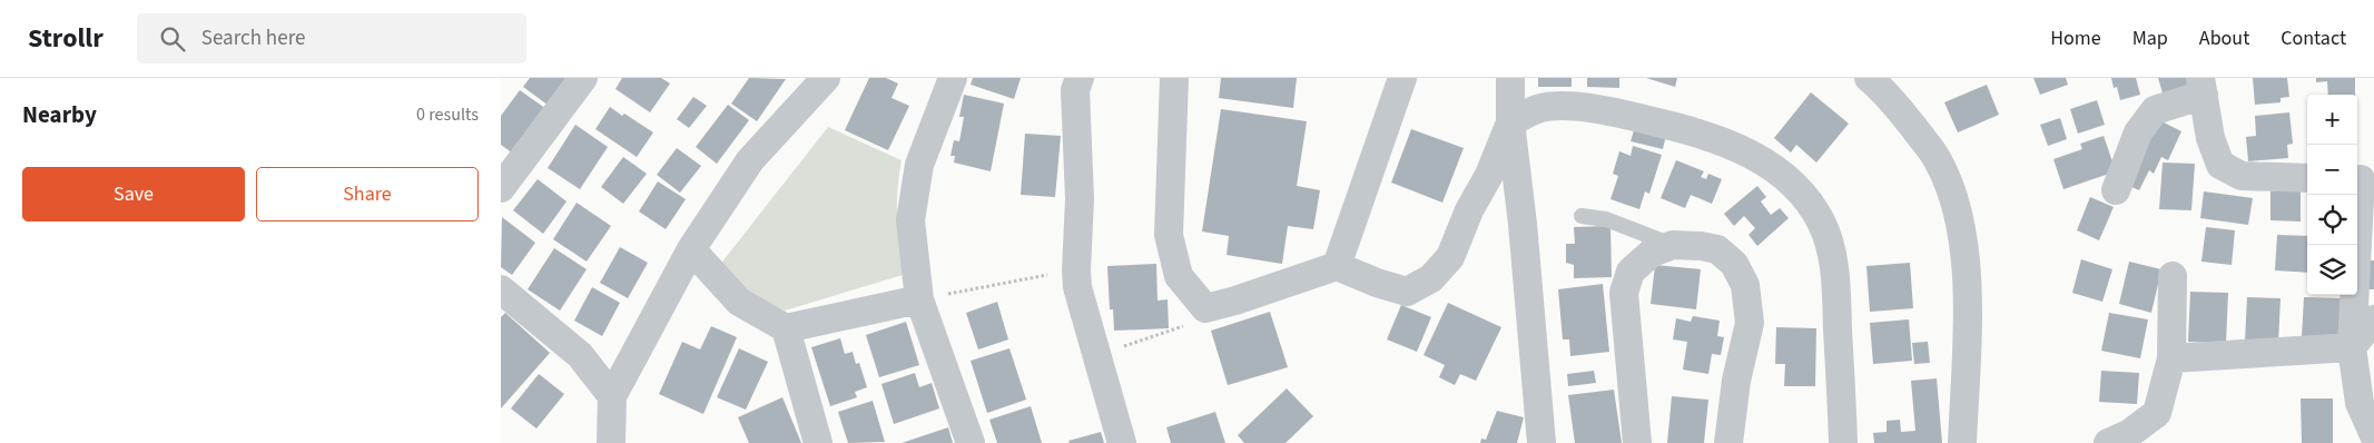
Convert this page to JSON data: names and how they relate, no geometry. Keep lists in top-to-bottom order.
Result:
{
  "page": {
    "header": "Strollr",
    "search": "Search here",
    "nav": [
      "Home",
      "Map",
      "About",
      "Contact"
    ],
    "heading": ["Nearby", "0 results"],
    "map_buttons": ["+", "−"],
    "buttons": ["Save", "Share"]
  }
}
